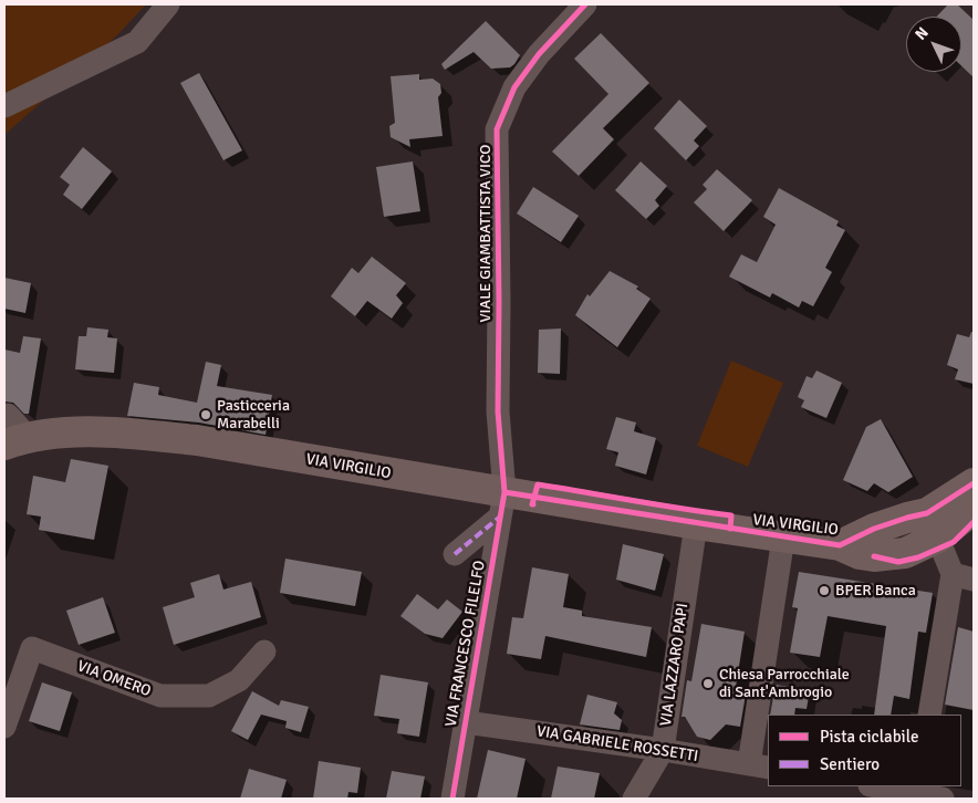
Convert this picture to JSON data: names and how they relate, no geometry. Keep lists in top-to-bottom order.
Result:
{
  "streets": {
    "main road": ["VIA VIRGILIO"],
    "street": [
      "VIALE GIAMBATTISTA VICO",
      "VIA FRANCESCO FILELFO",
      "VIA LAZZARO PAPI",
      "VIA OMERO",
      "VIA GABRIELE ROSSETTI"
    ]
  },
  "crossings": [
    ["VIALE GIAMBATTISTA VICO", "VIA VIRGILIO"],
    ["VIALE GIAMBATTISTA VICO", "VIA FRANCESCO FILELFO"],
    ["VIA VIRGILIO", "VIA FRANCESCO FILELFO"],
    ["VIA VIRGILIO", "VIA LAZZARO PAPI"],
    ["VIA FRANCESCO FILELFO", "VIA GABRIELE ROSSETTI"],
    ["VIA LAZZARO PAPI", "VIA GABRIELE ROSSETTI"]
  ],
  "places": ["Pasticceria Marabelli", "BPER Banca", "Chiesa Parrocchiale di Sant'Ambrogio"],
  "legend": ["Pista ciclabile", "Sentiero"],
  "north": "top left"
}
